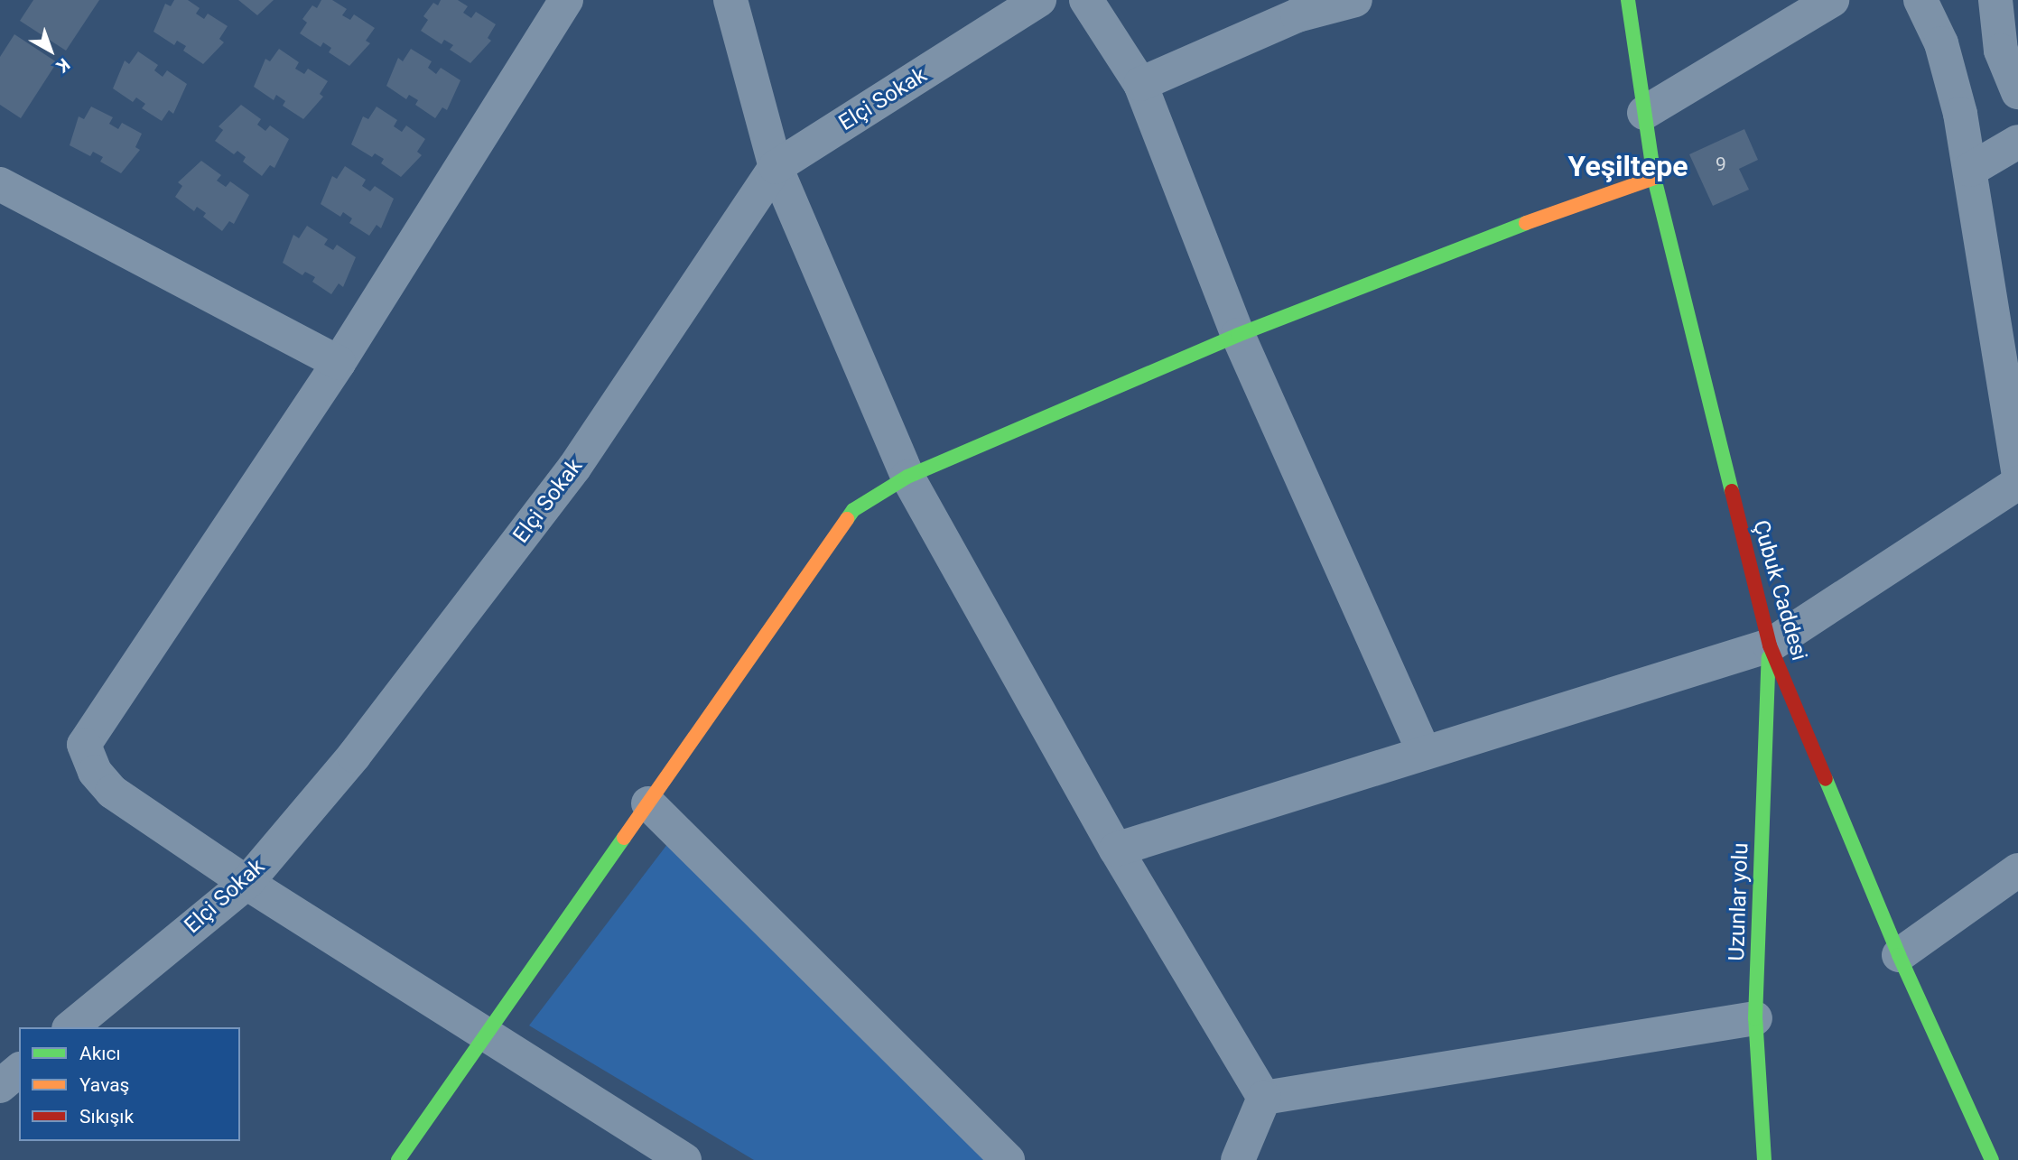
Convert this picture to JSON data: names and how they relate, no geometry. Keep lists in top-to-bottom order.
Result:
{
  "streets": {
    "street": ["Elçi Sokak", "Çubuk Caddesi", "Uzunlar yolu"]
  },
  "crossings": [
    ["Çubuk Caddesi", "Uzunlar yolu"]
  ],
  "districts": ["Yeşiltepe"],
  "house_numbers": ["9"],
  "legend": ["Akıcı", "Yavaş", "Sıkışık"],
  "north": "bottom right"
}
